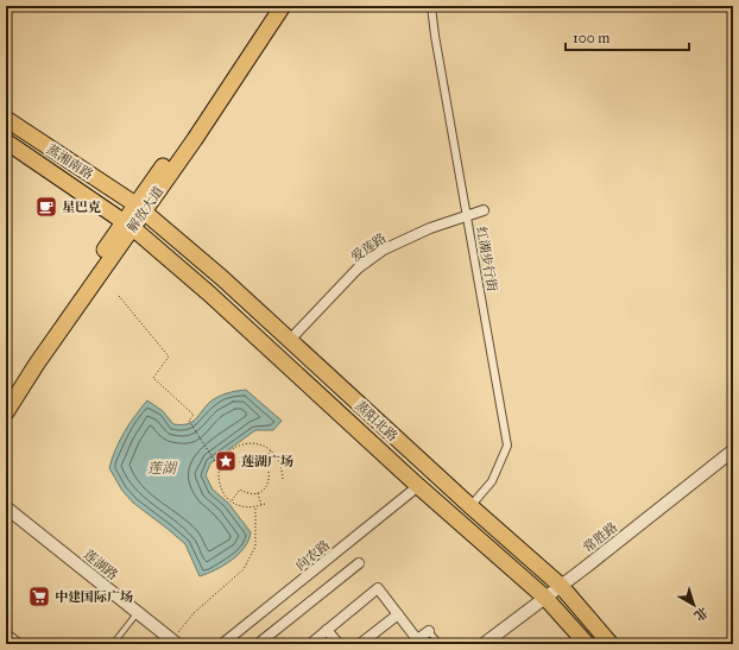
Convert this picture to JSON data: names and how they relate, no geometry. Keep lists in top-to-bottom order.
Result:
{
  "streets": {
    "main road": ["蒸湘南路", "解放大道", "蒸阳北路"],
    "street": [
      "爱莲路",
      "红湖步行街",
      "常胜路",
      "向农路",
      "莲湖路"
    ]
  },
  "crossings": [
    ["蒸湘南路", "解放大道"],
    ["蒸湘南路", "蒸阳北路"],
    ["解放大道", "蒸阳北路"],
    ["爱莲路", "红湖步行街"],
    ["爱莲路", "蒸阳北路"],
    ["红湖步行街", "蒸阳北路"],
    ["蒸阳北路", "常胜路"],
    ["蒸阳北路", "向农路"]
  ],
  "water": ["莲湖"],
  "places": {
    "cafe": ["星巴克"],
    "place": ["莲湖广场"],
    "supermarket": ["中建国际广场"]
  },
  "scale_bar": "100 m",
  "north": "bottom right"
}
